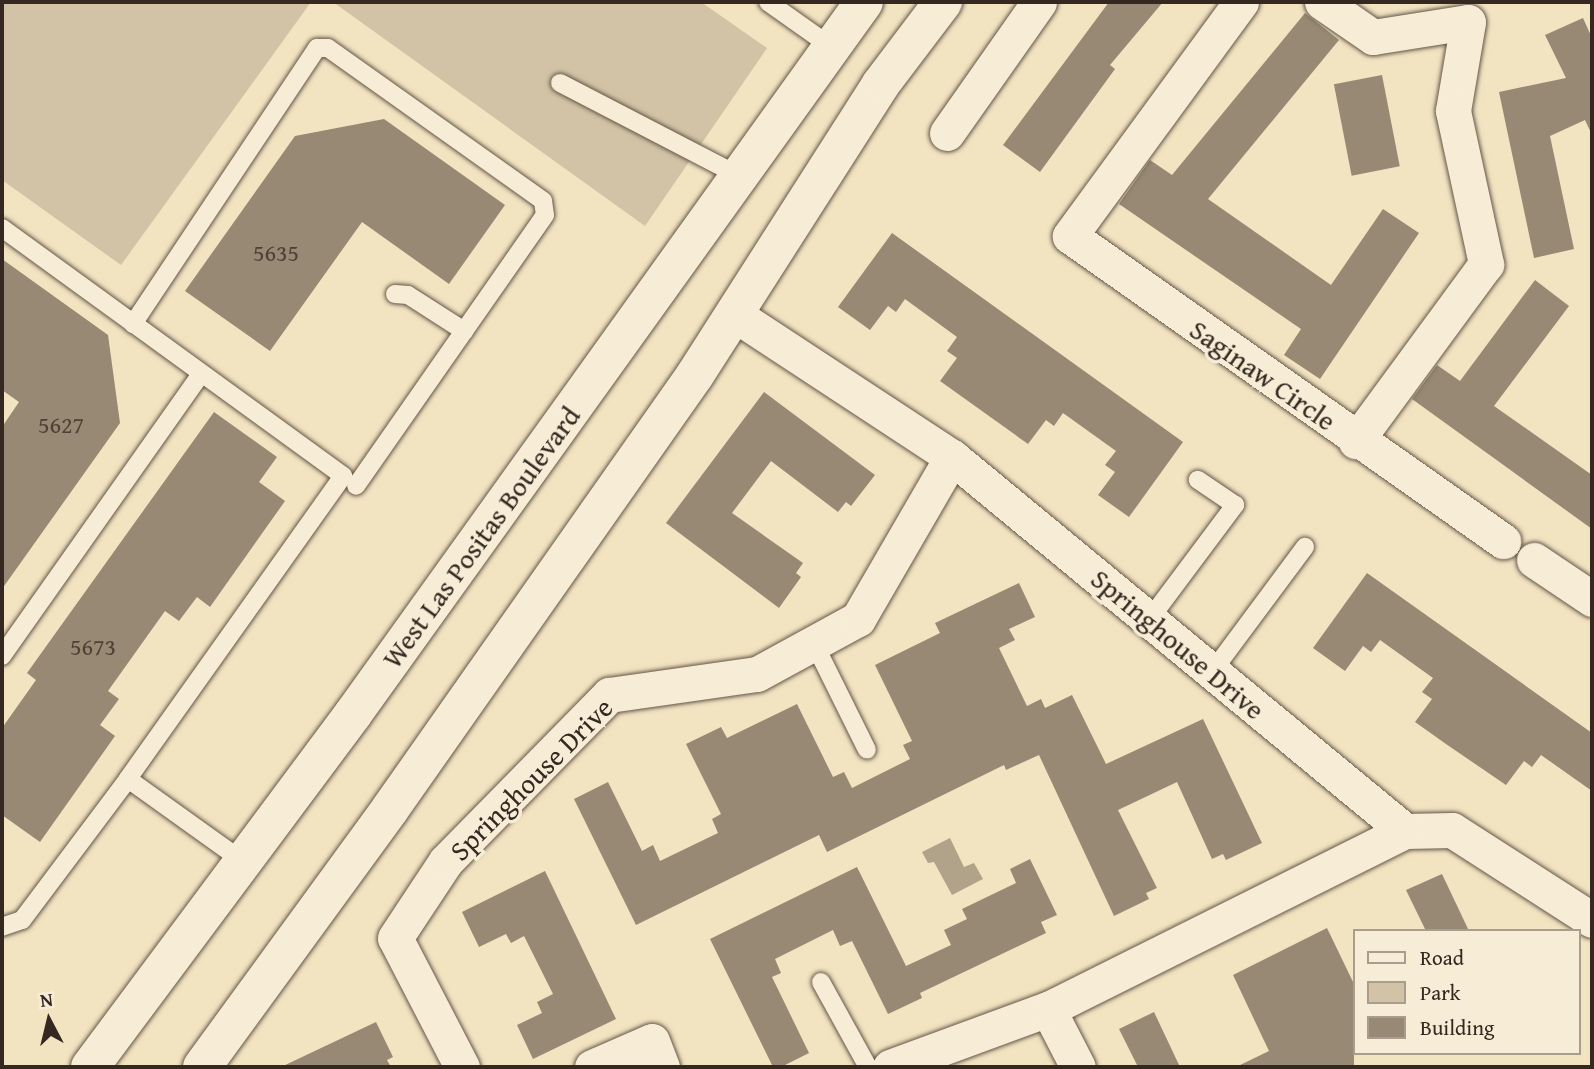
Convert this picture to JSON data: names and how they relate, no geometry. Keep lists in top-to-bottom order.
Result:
{
  "streets": {
    "main road": ["West Las Positas Boulevard"],
    "street": ["Saginaw Circle", "Springhouse Drive"]
  },
  "house_numbers": ["5635", "5627", "5673"],
  "legend": ["Road", "Park", "Building"],
  "north": "top"
}
